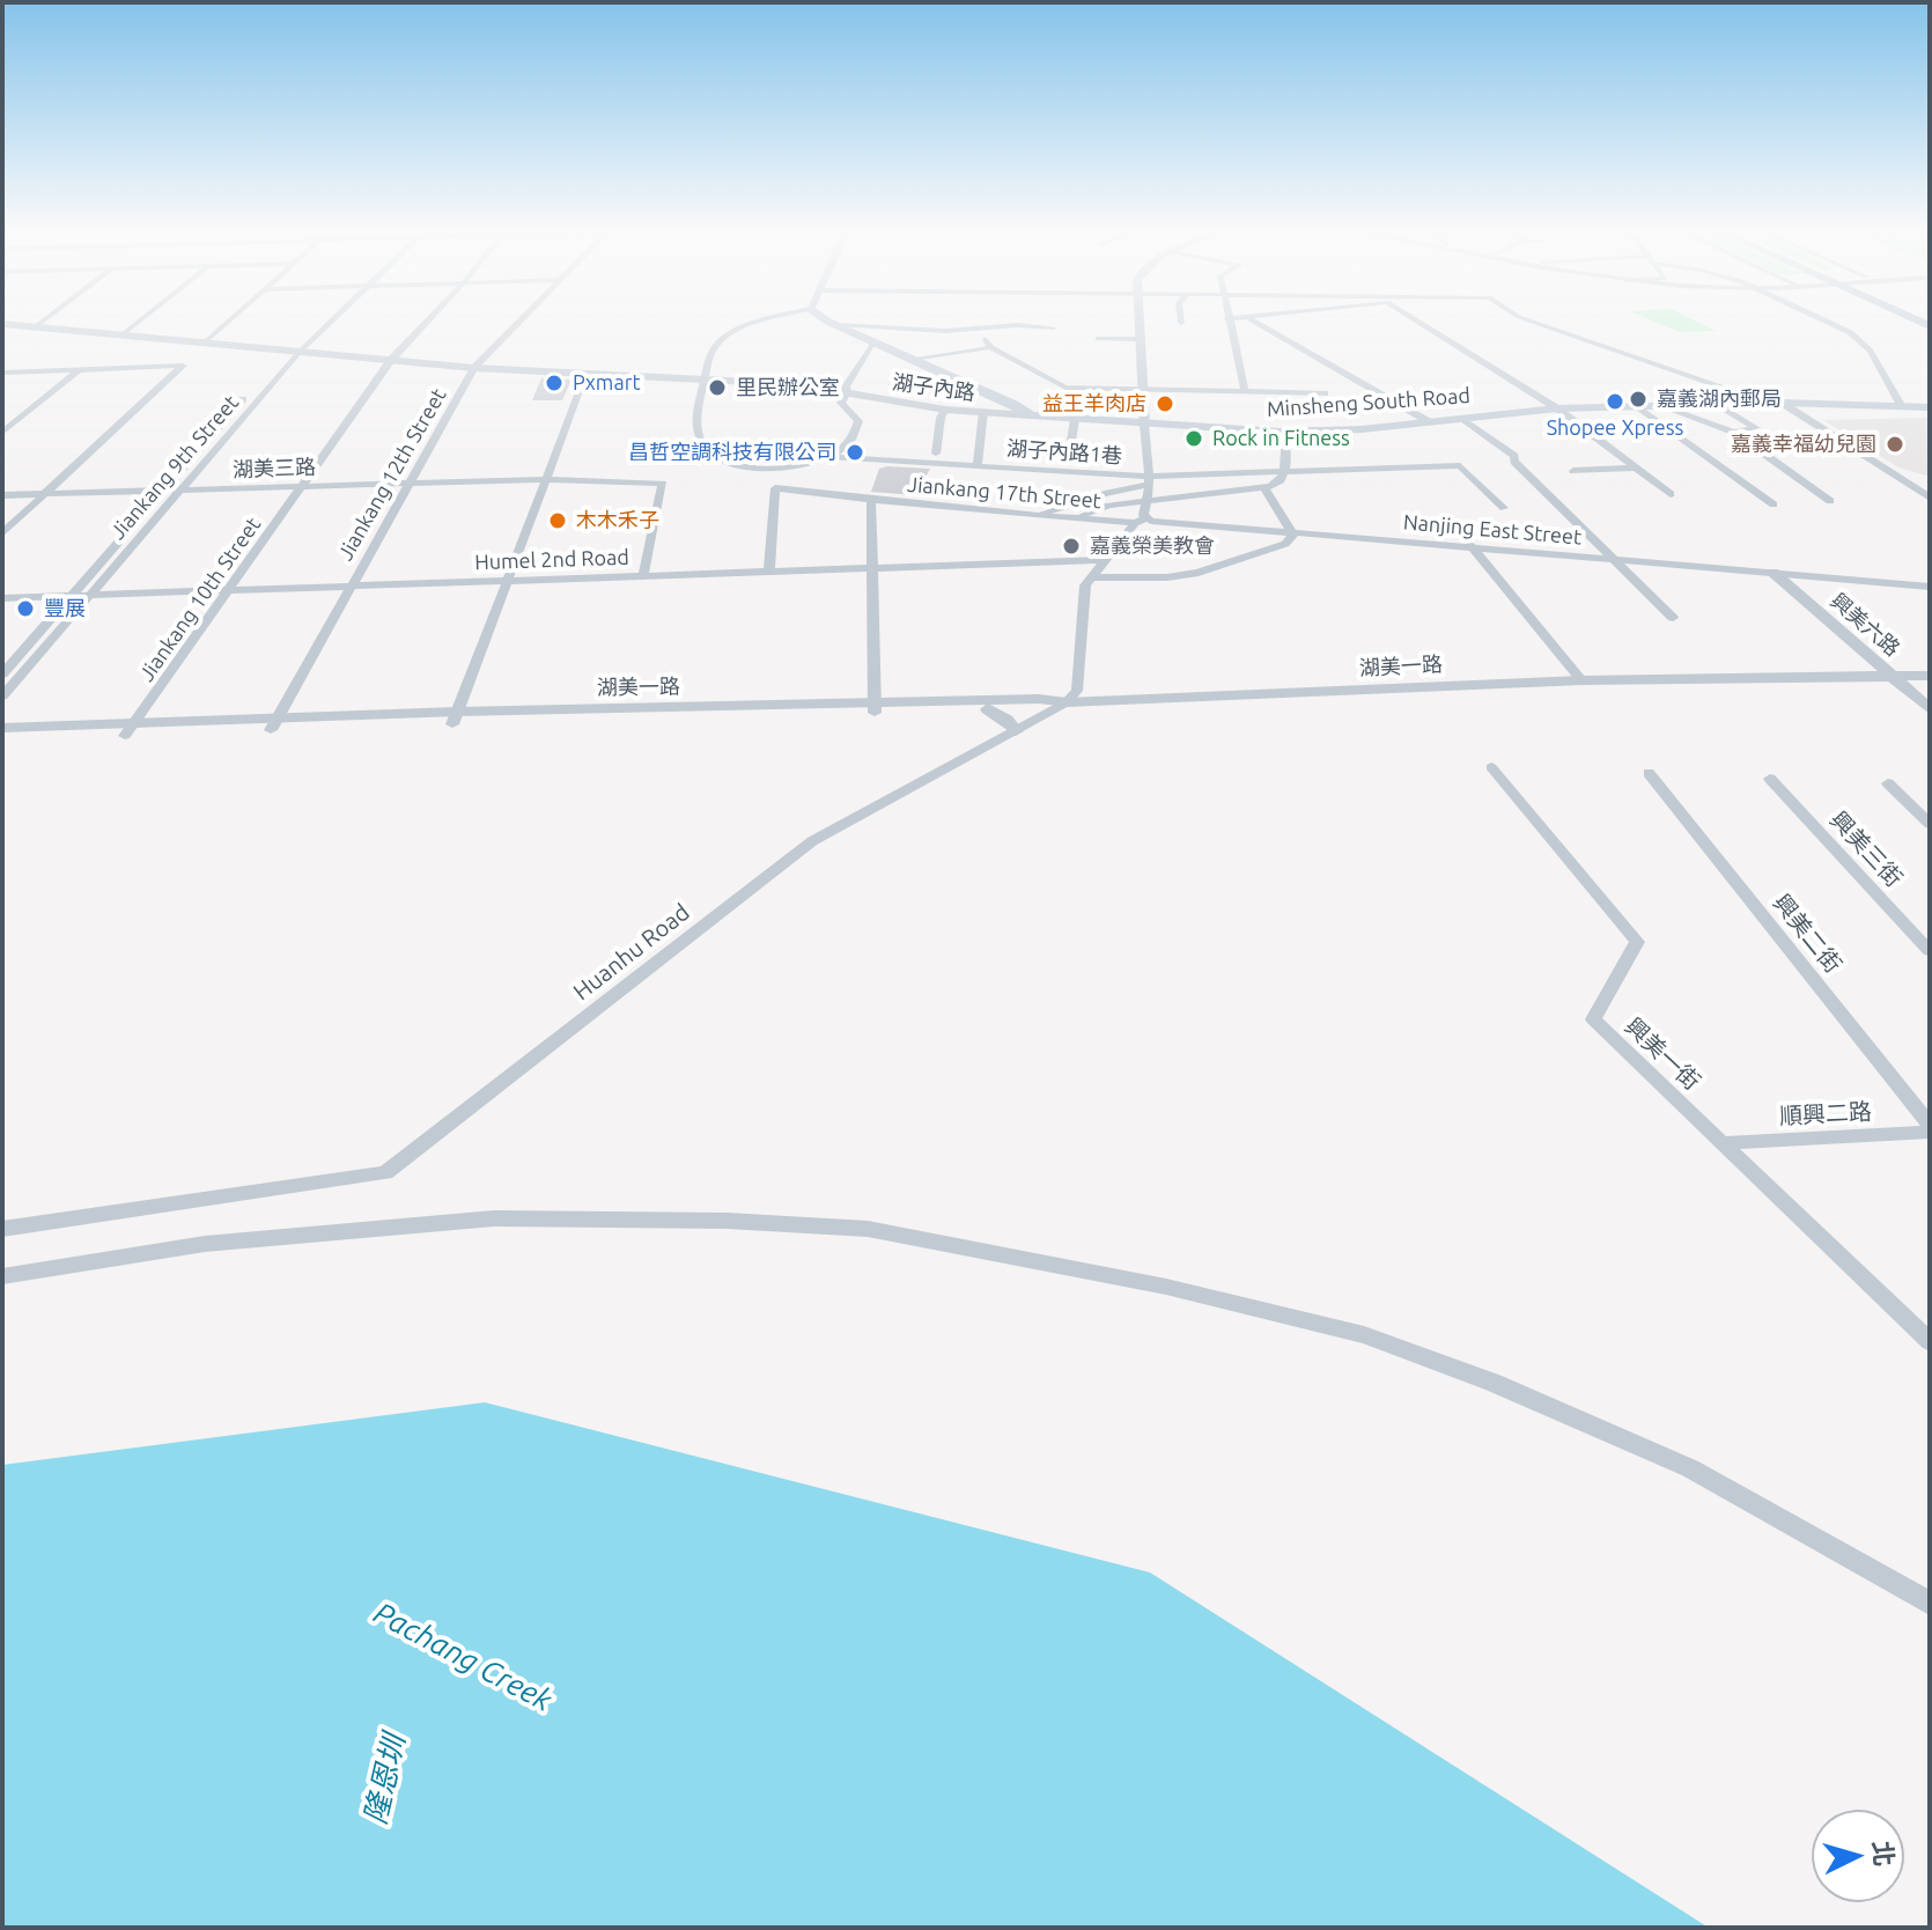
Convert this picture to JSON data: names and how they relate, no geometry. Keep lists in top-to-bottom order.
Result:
{
  "streets": {
    "main road": ["Minsheng South Road"],
    "street": [
      "湖子內路",
      "湖子內路1巷",
      "Jiankang 9th Street",
      "湖美三路",
      "Jiankang 12th Street",
      "Jiankang 17th Street",
      "Nanjing East Street",
      "Humel 2nd Road",
      "Jiankang 10th Street",
      "興美六路",
      "湖美一路",
      "興美三街",
      "興美二街",
      "Huanhu Road",
      "興美一街",
      "順興二路"
    ]
  },
  "crossings": [
    ["湖子內路", "Minsheng South Road"],
    ["湖子內路", "湖子內路1巷"],
    ["湖子內路", "Jiankang 9th Street"],
    ["湖子內路", "Jiankang 12th Street"],
    ["湖子內路", "Jiankang 10th Street"],
    ["Jiankang 9th Street", "湖美三路"],
    ["Jiankang 9th Street", "Humel 2nd Road"],
    ["湖美三路", "Jiankang 12th Street"],
    ["湖美三路", "Humel 2nd Road"],
    ["湖美三路", "Jiankang 10th Street"],
    ["Jiankang 12th Street", "Humel 2nd Road"],
    ["Jiankang 17th Street", "Nanjing East Street"],
    ["Nanjing East Street", "興美六路"],
    ["Humel 2nd Road", "Jiankang 10th Street"],
    ["興美六路", "湖美一路"],
    ["湖美一路", "Huanhu Road"],
    ["興美二街", "順興二路"],
    ["興美一街", "順興二路"]
  ],
  "water": ["Pachang Creek", "隆恩圳"],
  "places": [
    "Pxmart",
    "里民辦公室",
    "嘉義湖內郵局",
    "Shopee Xpress",
    "益王羊肉店",
    "Rock in Fitness",
    "嘉義幸福幼兒園",
    "昌哲空調科技有限公司",
    "木木禾子",
    "嘉義榮美教會",
    "豐展"
  ],
  "north": "right"
}
